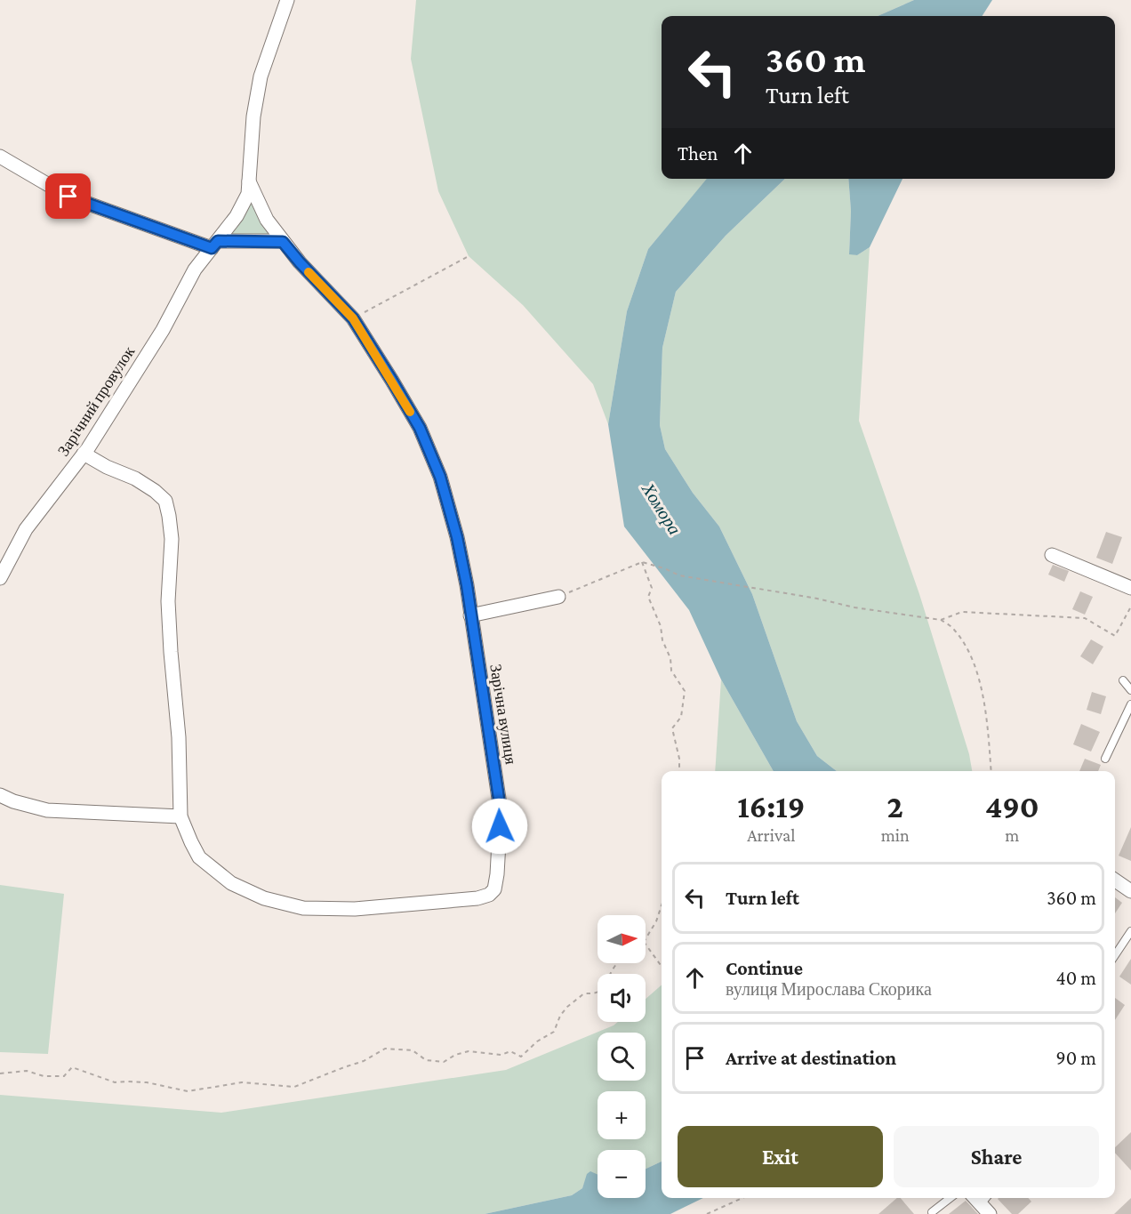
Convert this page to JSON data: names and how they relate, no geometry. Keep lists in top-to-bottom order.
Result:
{
  "streets": {
    "street": ["Зарічний провулок", "Зарічна вулиця"]
  },
  "crossings": [
    ["Зарічний провулок", "Зарічна вулиця"]
  ],
  "water": ["Хомора"],
  "north": "right",
  "page": {
    "turn": ["360 m", "Turn left"],
    "then": "Then",
    "eta": [
      "16:19",
      "Arrival",
      "2",
      "min",
      "490",
      "m"
    ],
    "list": [
      {
        "name": "Turn left",
        "value": "360 m"
      },
      {
        "name": "Continue",
        "note": "вулиця Мирослава Скорика",
        "value": "40 m"
      },
      {
        "name": "Arrive at destination",
        "value": "90 m"
      }
    ],
    "map_buttons": ["+", "−"],
    "buttons": ["Exit", "Share"]
  }
}
